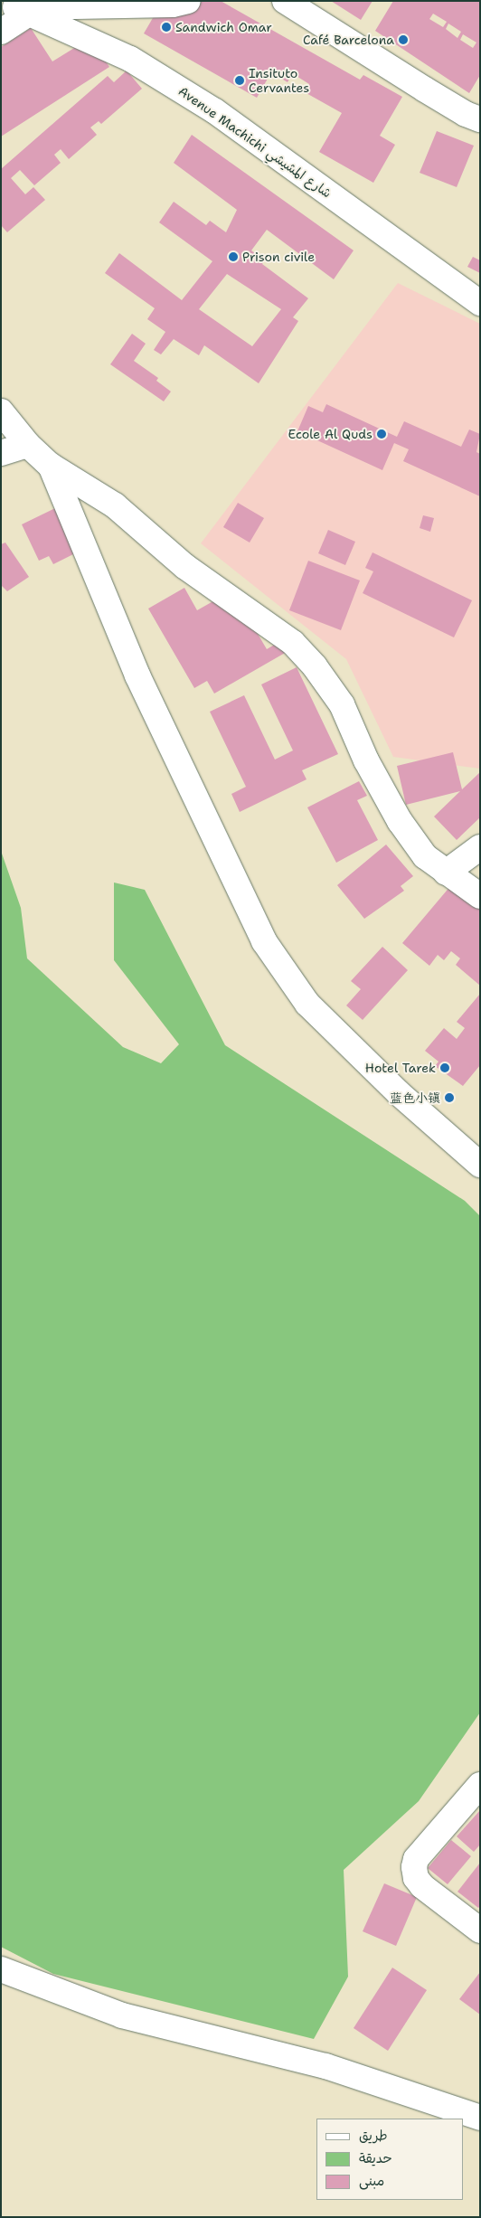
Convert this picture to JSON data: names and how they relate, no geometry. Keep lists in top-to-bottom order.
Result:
{
  "streets": {
    "street": ["Avenue Machichi شارع المشيشي"]
  },
  "places": [
    "Sandwich Omar",
    "Café Barcelona",
    "Insituto Cervantes",
    "Prison civile",
    "Ecole Al Quds",
    "Hotel Tarek",
    "蓝色小镇"
  ],
  "legend": ["طريق", "حديقة", "مبنى"]
}
